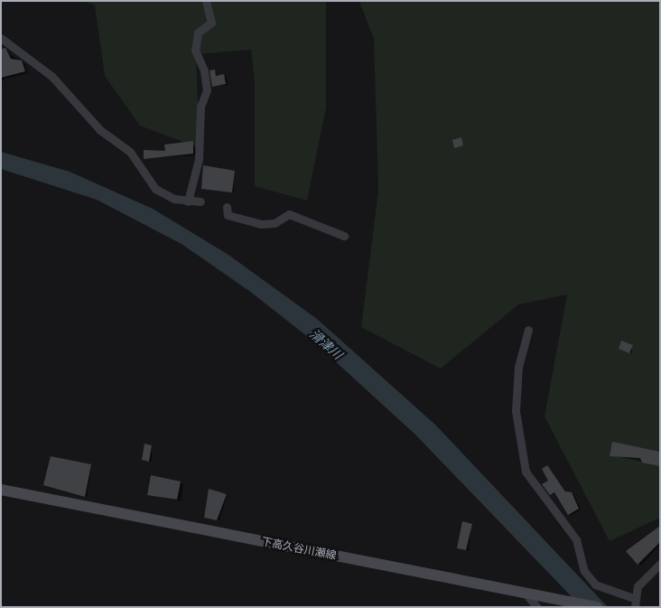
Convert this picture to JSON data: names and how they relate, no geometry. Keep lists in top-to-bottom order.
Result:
{
  "streets": {
    "main road": ["下高久谷川瀬線"]
  },
  "water": ["滑津川"]
}
